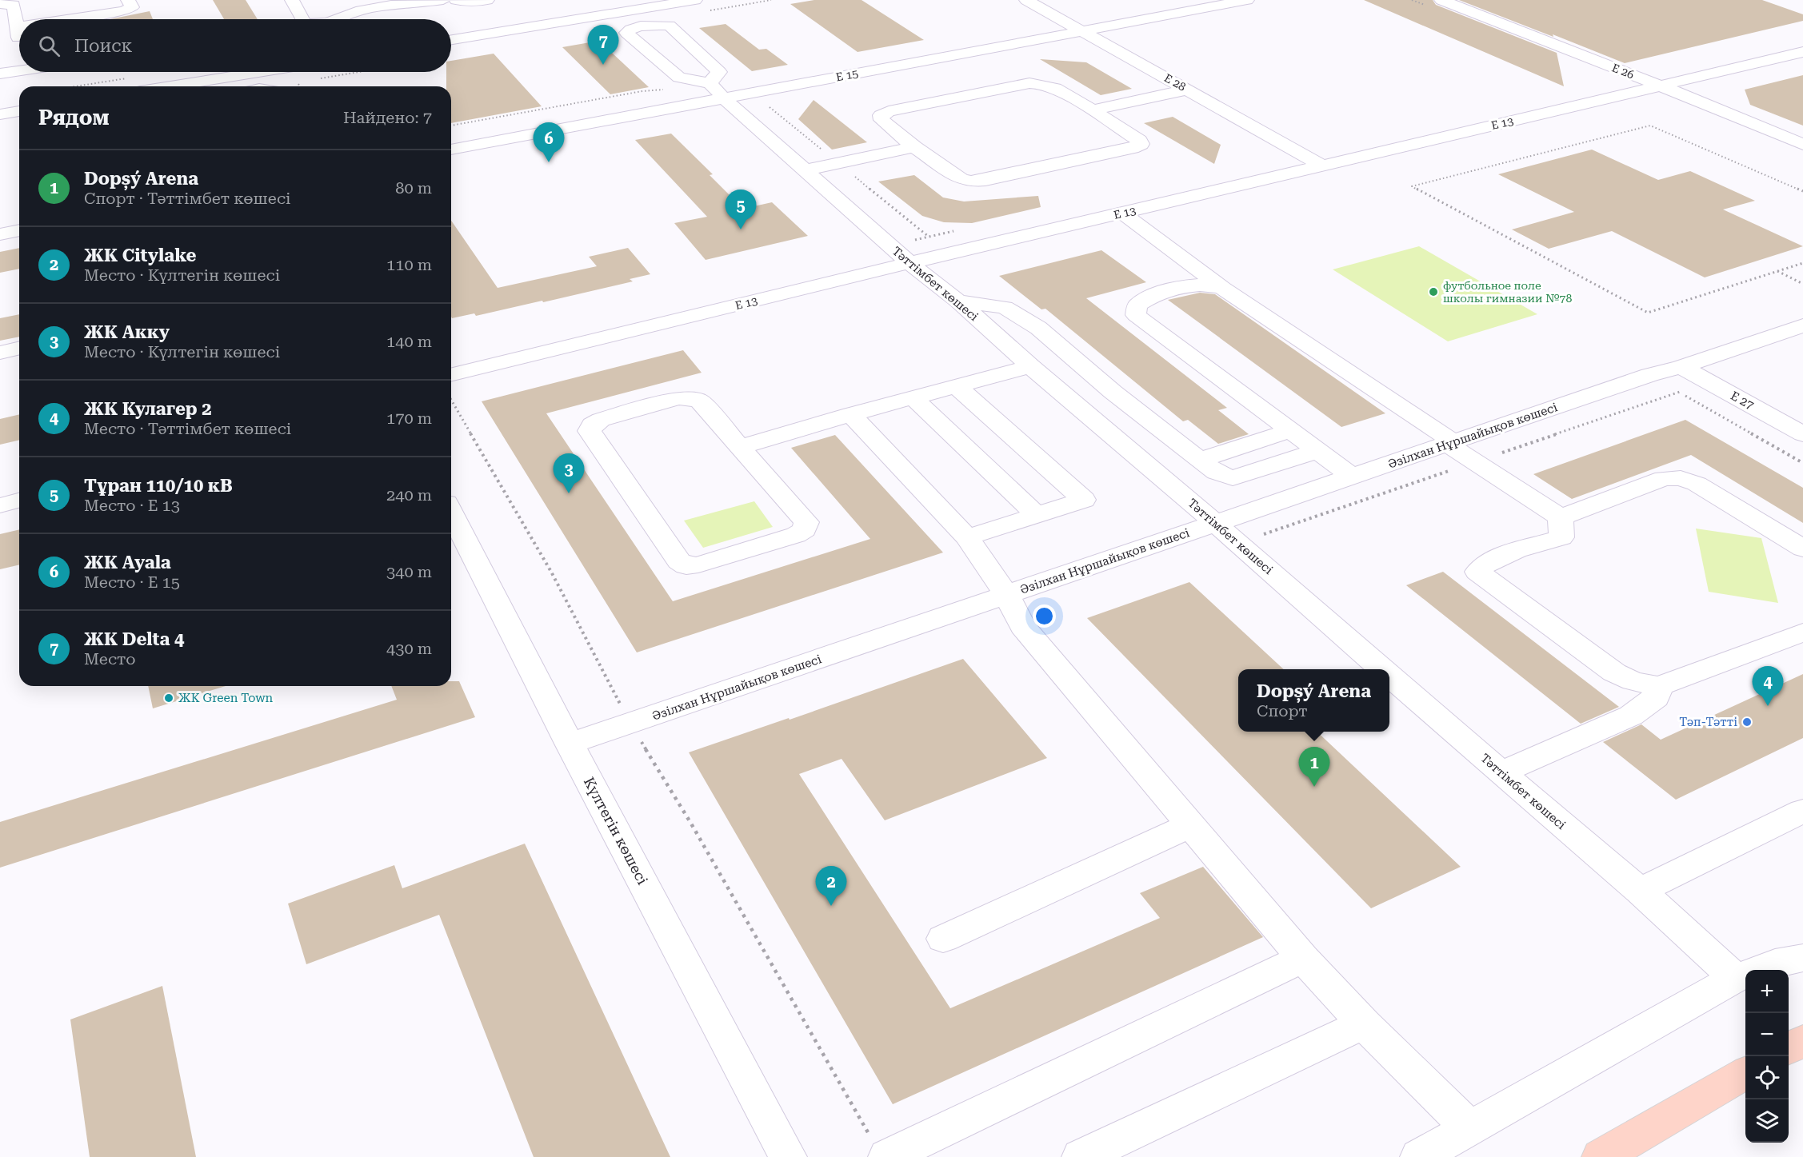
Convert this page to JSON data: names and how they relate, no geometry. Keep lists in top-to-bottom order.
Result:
{
  "streets": {
    "street": [
      "E 26",
      "E 15",
      "E 28",
      "E 13",
      "Тәттімбет көшесі",
      "E 27",
      "Әзілхан Нұршайықов көшесі",
      "Күлтегін көшесі"
    ]
  },
  "crossings": [
    ["E 26", "E 13"],
    ["E 15", "E 28"],
    ["E 15", "Тәттімбет көшесі"],
    ["E 28", "E 13"],
    ["E 13", "Тәттімбет көшесі"],
    ["Тәттімбет көшесі", "Әзілхан Нұршайықов көшесі"],
    ["E 27", "Әзілхан Нұршайықов көшесі"],
    ["Әзілхан Нұршайықов көшесі", "Күлтегін көшесі"]
  ],
  "places": ["футбольное поле школы гимназии №78", "ЖК Green Town", "Тәп-Тәтті"],
  "page": {
    "search": "Поиск",
    "pins": [
      "7",
      "6",
      "5",
      "3",
      "4",
      "1",
      "2"
    ],
    "heading": ["Рядом", "Найдено: 7"],
    "list": [
      {
        "mark": "1",
        "name": "Dopșý Arena",
        "note": "Спорт · Тәттімбет көшесі",
        "value": "80 m"
      },
      {
        "mark": "2",
        "name": "ЖК Citylake",
        "note": "Место · Күлтегін көшесі",
        "value": "110 m"
      },
      {
        "mark": "3",
        "name": "ЖК Акку",
        "note": "Место · Күлтегін көшесі",
        "value": "140 m"
      },
      {
        "mark": "4",
        "name": "ЖК Кулагер 2",
        "note": "Место · Тәттімбет көшесі",
        "value": "170 m"
      },
      {
        "mark": "5",
        "name": "Тұран 110/10 кВ",
        "note": "Место · E 13",
        "value": "240 m"
      },
      {
        "mark": "6",
        "name": "ЖК Ayala",
        "note": "Место · E 15",
        "value": "340 m"
      },
      {
        "mark": "7",
        "name": "ЖК Delta 4",
        "note": "Место",
        "value": "430 m"
      }
    ],
    "popup": ["Dopșý Arena", "Спорт"],
    "map_buttons": ["+", "−"]
  }
}
